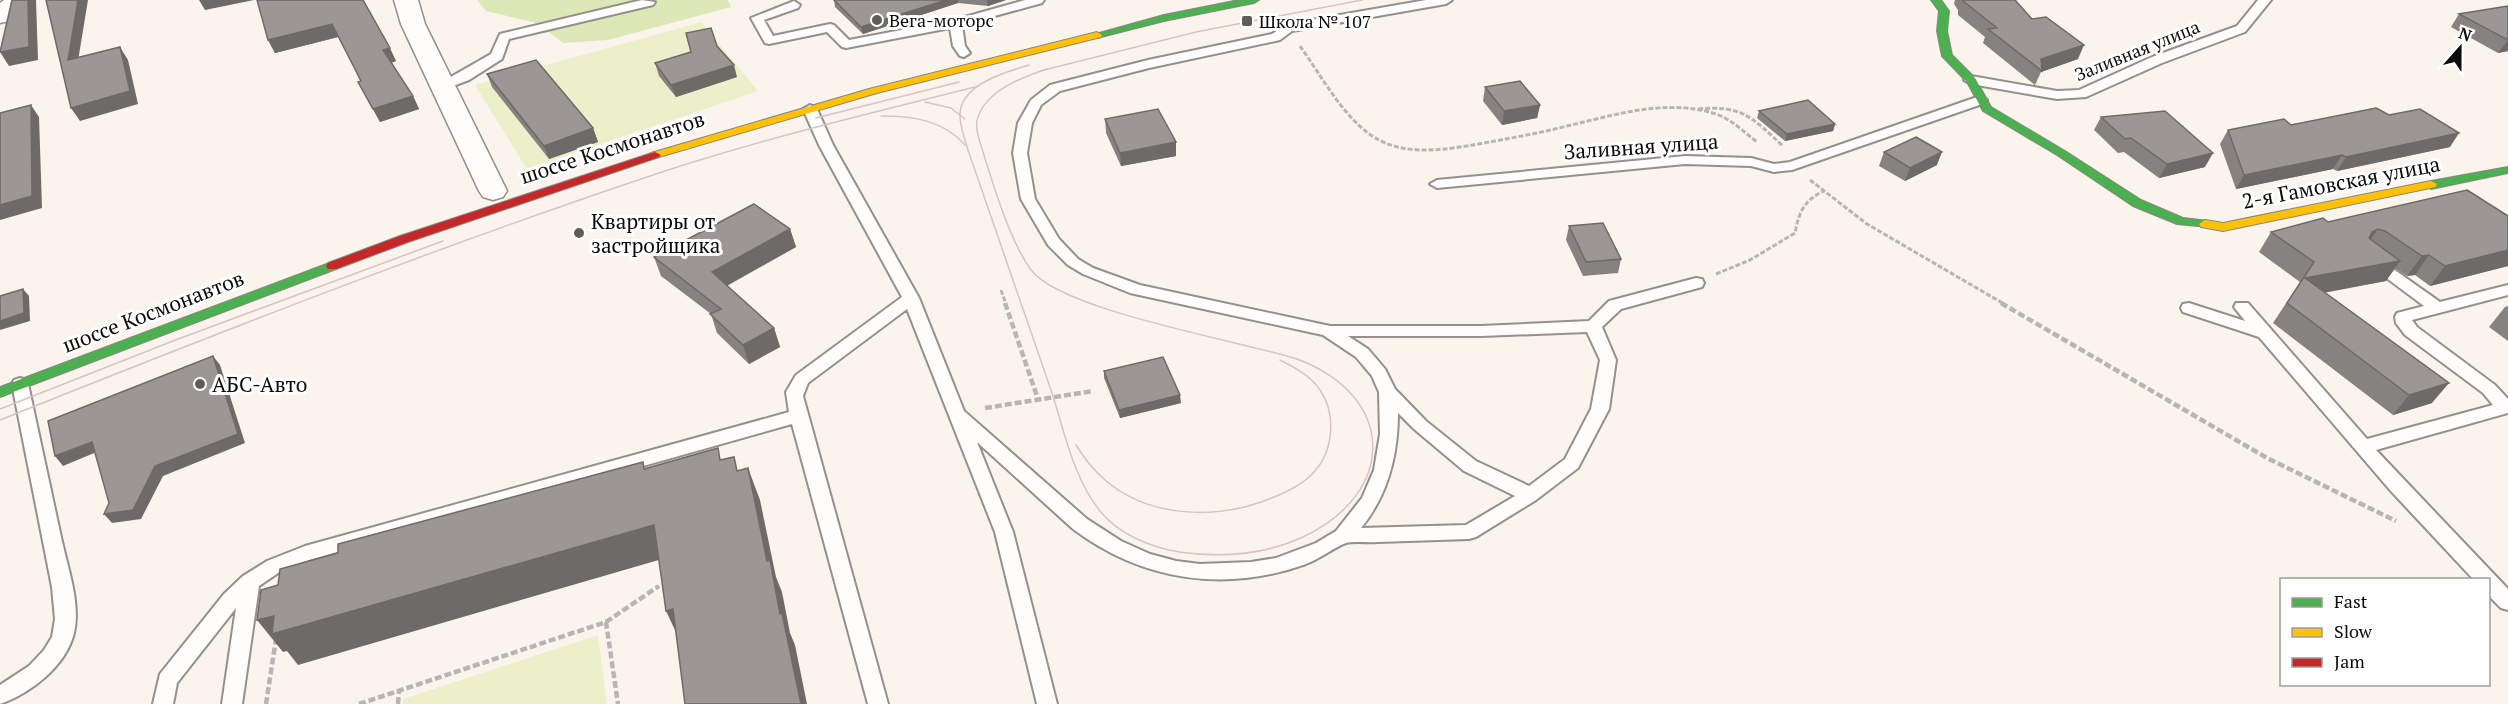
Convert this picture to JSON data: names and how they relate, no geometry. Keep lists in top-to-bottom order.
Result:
{
  "streets": {
    "main road": ["шоссе Космонавтов", "2-я Гамовская улица"],
    "lane": ["Заливная улица"]
  },
  "crossings": [
    ["Заливная улица", "2-я Гамовская улица"]
  ],
  "places": {
    "other": ["Вега-моторс", "Квартиры от застройщика", "АБС-Авто"],
    "transit": ["Школа № 107"]
  },
  "legend": ["Fast", "Slow", "Jam"],
  "north": "top"
}
